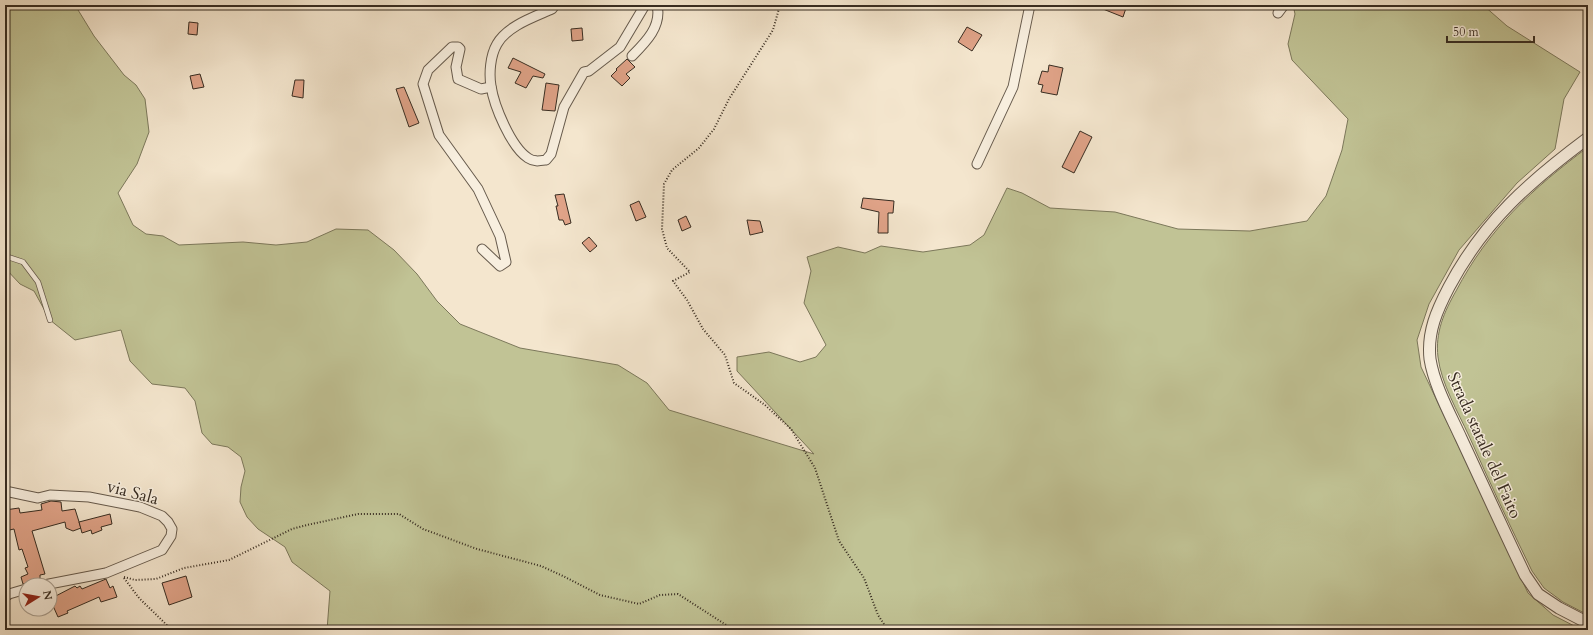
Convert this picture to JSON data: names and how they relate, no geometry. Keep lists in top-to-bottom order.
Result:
{
  "streets": {
    "street": ["Strada statale del Faito", "via Sala"]
  },
  "scale_bar": "50 m",
  "north": "right"
}
